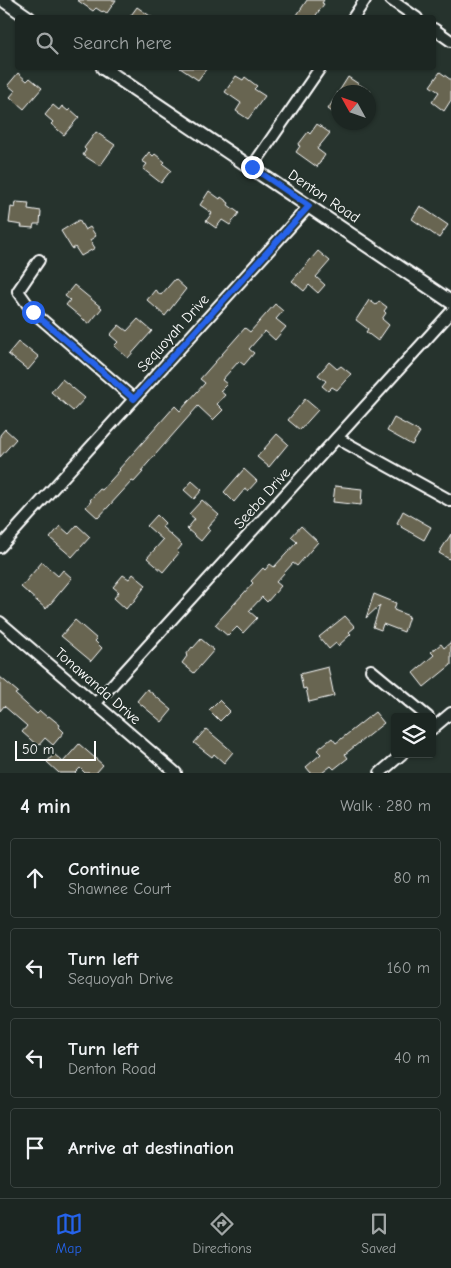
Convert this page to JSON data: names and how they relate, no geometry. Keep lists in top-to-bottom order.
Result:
{
  "streets": {
    "street": [
      "Denton Road",
      "Sequoyah Drive",
      "Seeba Drive",
      "Tonawanda Drive"
    ]
  },
  "crossings": [
    ["Denton Road", "Sequoyah Drive"],
    ["Seeba Drive", "Tonawanda Drive"]
  ],
  "scale_bar": "50 m",
  "north": "top left",
  "page": {
    "search": "Search here",
    "scale": "50 m",
    "heading": ["4 min", "Walk · 280 m"],
    "list": [
      ["Continue", "Shawnee Court", "80 m"],
      ["Turn left", "Sequoyah Drive", "160 m"],
      ["Turn left", "Denton Road", "40 m"],
      "Arrive at destination"
    ],
    "nav": ["Map", "Directions", "Saved"]
  }
}
